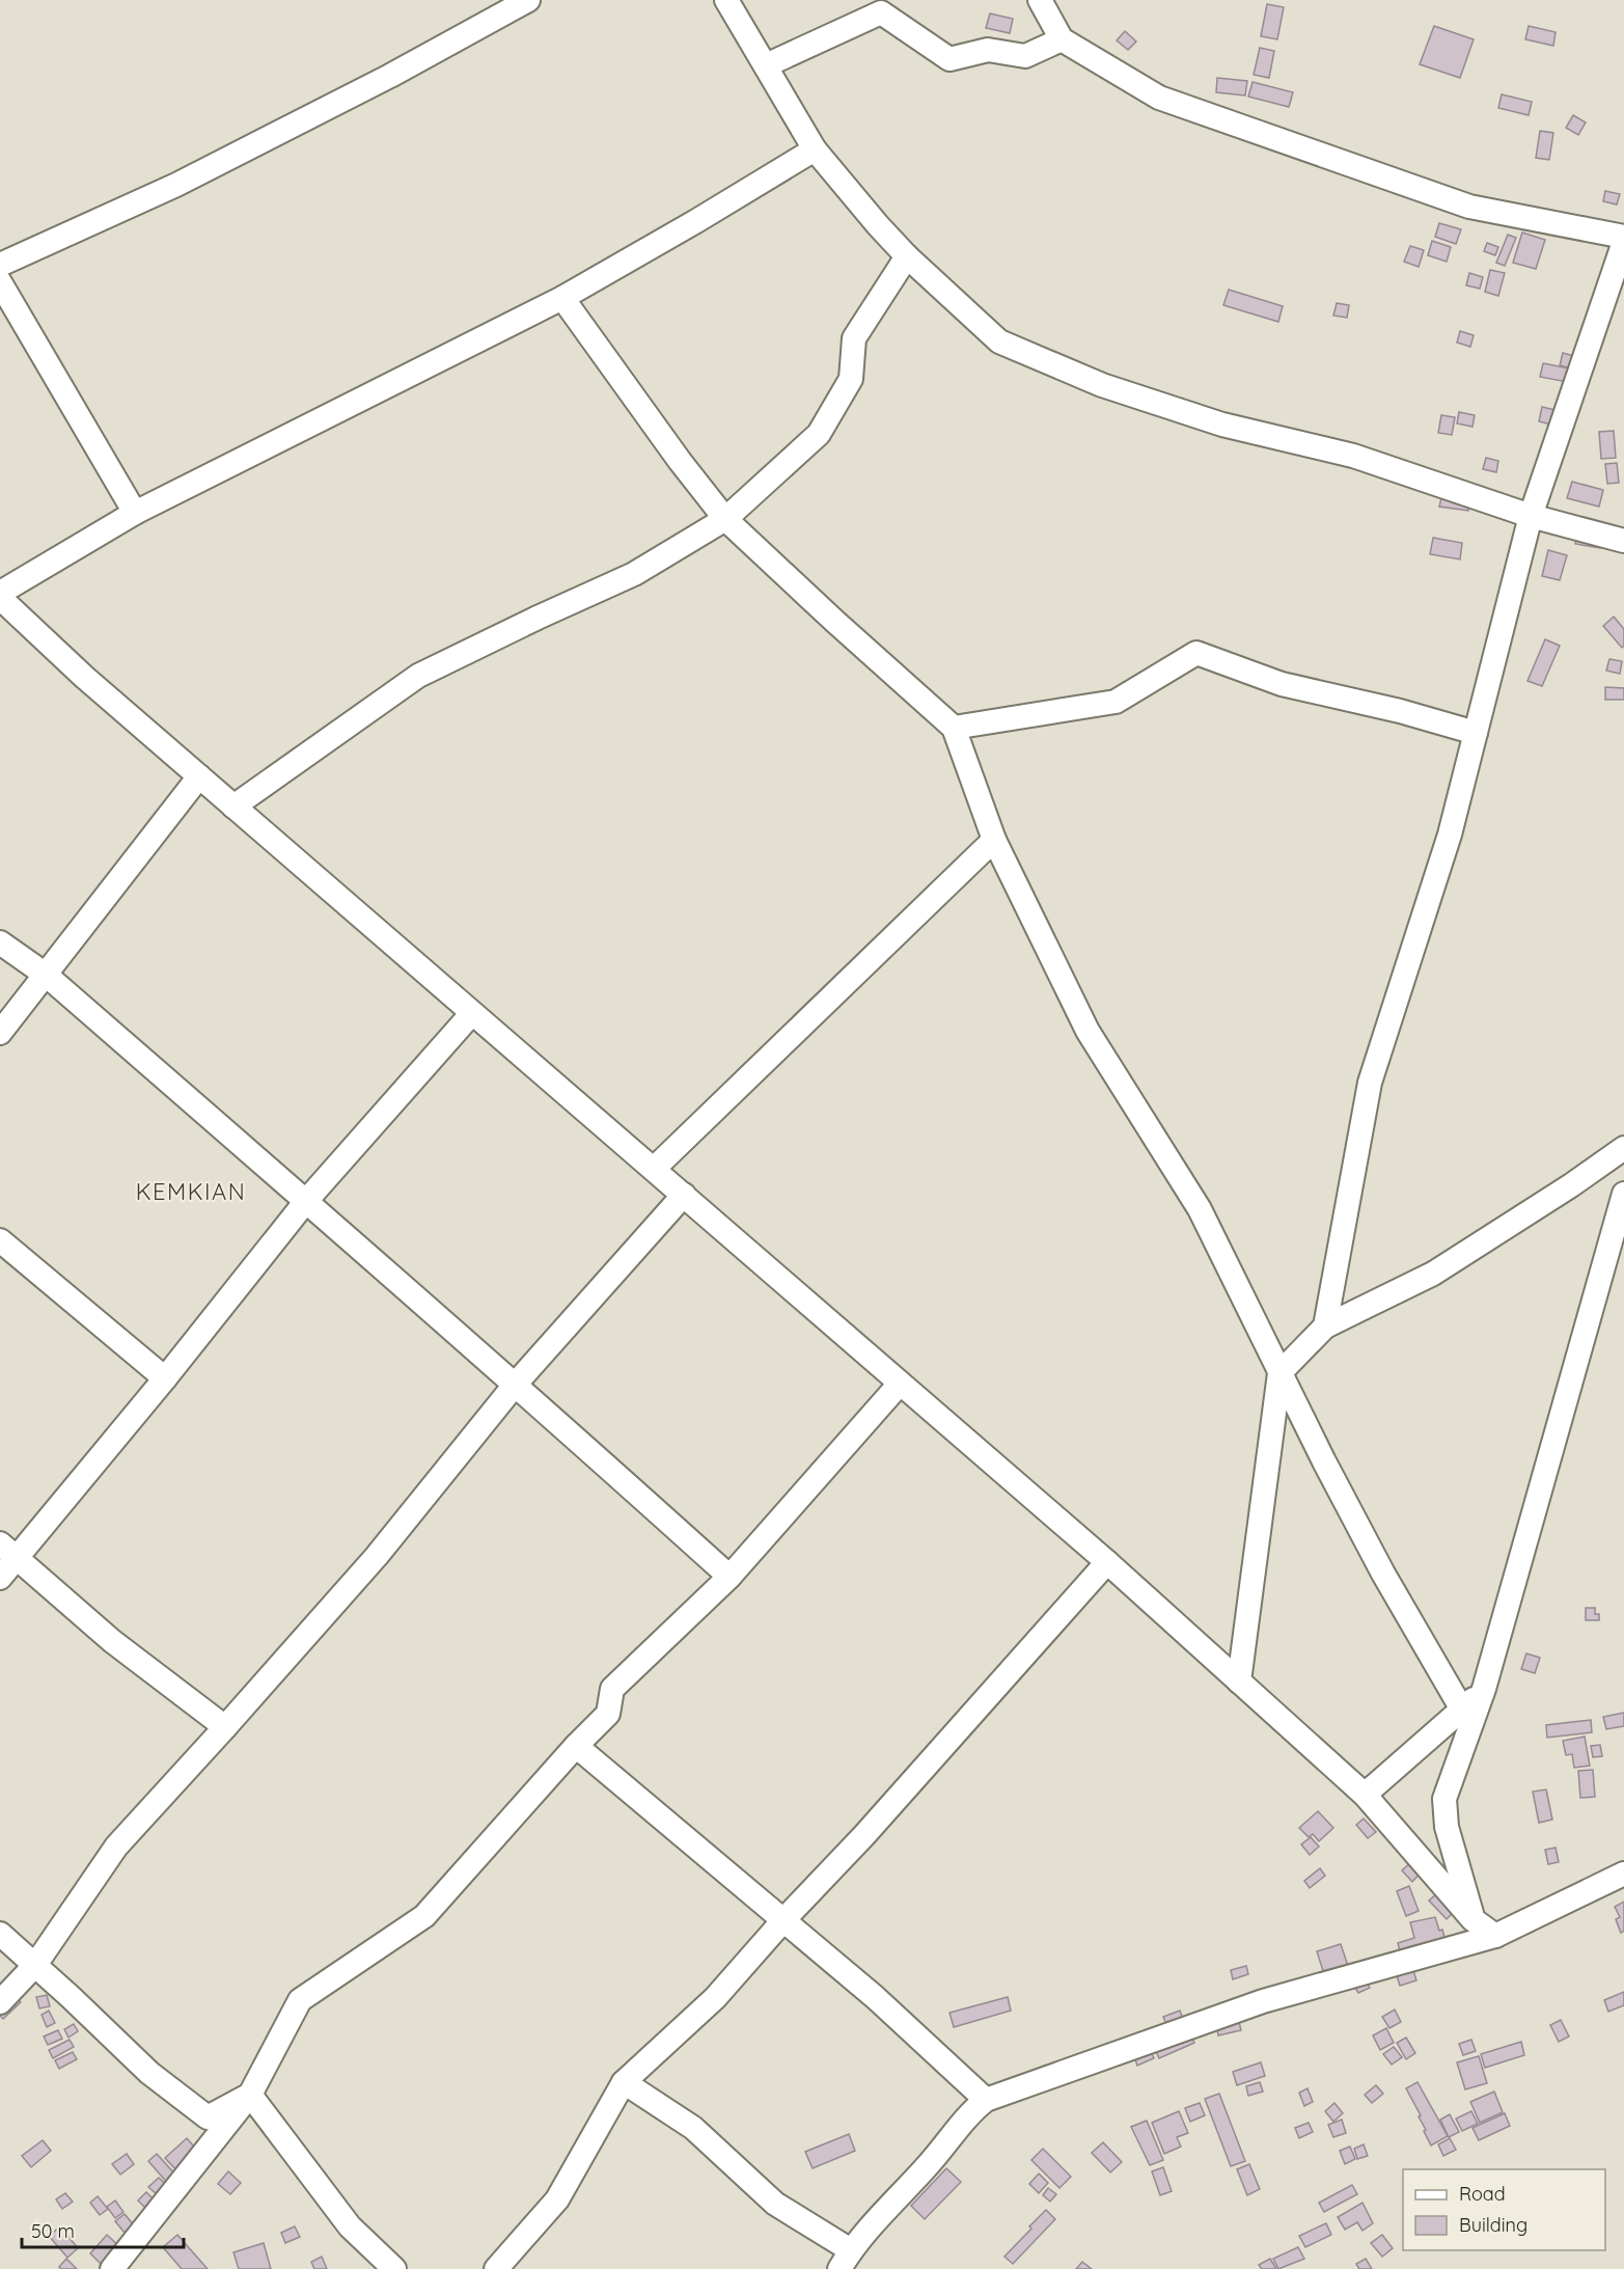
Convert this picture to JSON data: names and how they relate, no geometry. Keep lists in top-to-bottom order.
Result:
{
  "districts": ["KEMKIAN"],
  "legend": ["Road", "Building"],
  "scale_bar": "50 m"
}
